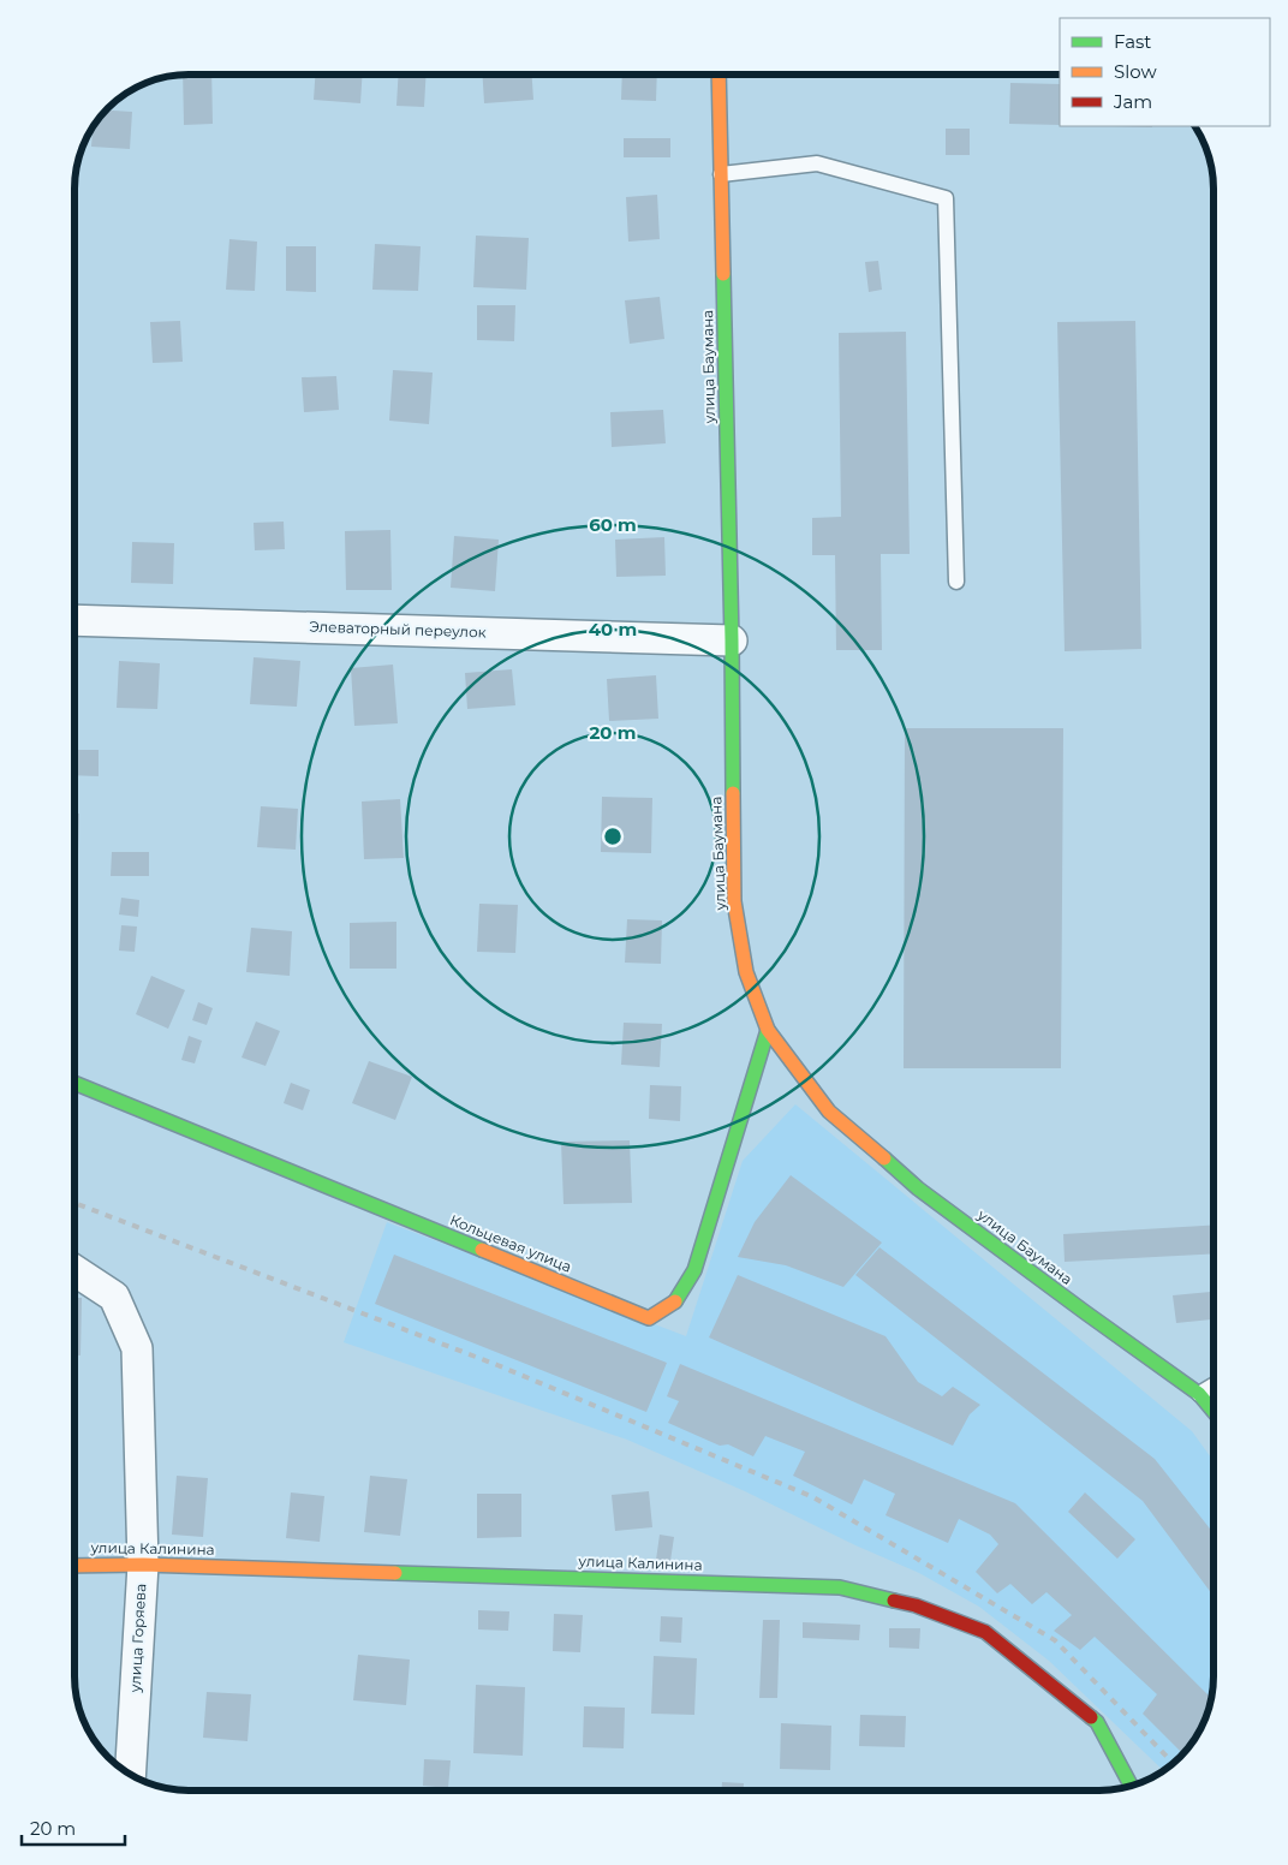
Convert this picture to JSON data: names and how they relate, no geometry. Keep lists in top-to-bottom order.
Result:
{
  "streets": {
    "street": [
      "улица Баумана",
      "Элеваторный переулок",
      "Кольцевая улица",
      "улица Калинина",
      "улица Горяева"
    ]
  },
  "crossings": [
    ["улица Баумана", "Элеваторный переулок"],
    ["улица Баумана", "Кольцевая улица"],
    ["улица Калинина", "улица Горяева"]
  ],
  "legend": ["Fast", "Slow", "Jam"],
  "scale_bar": "20 m",
  "rings": ["60 m", "40 m", "20 m"]
}
